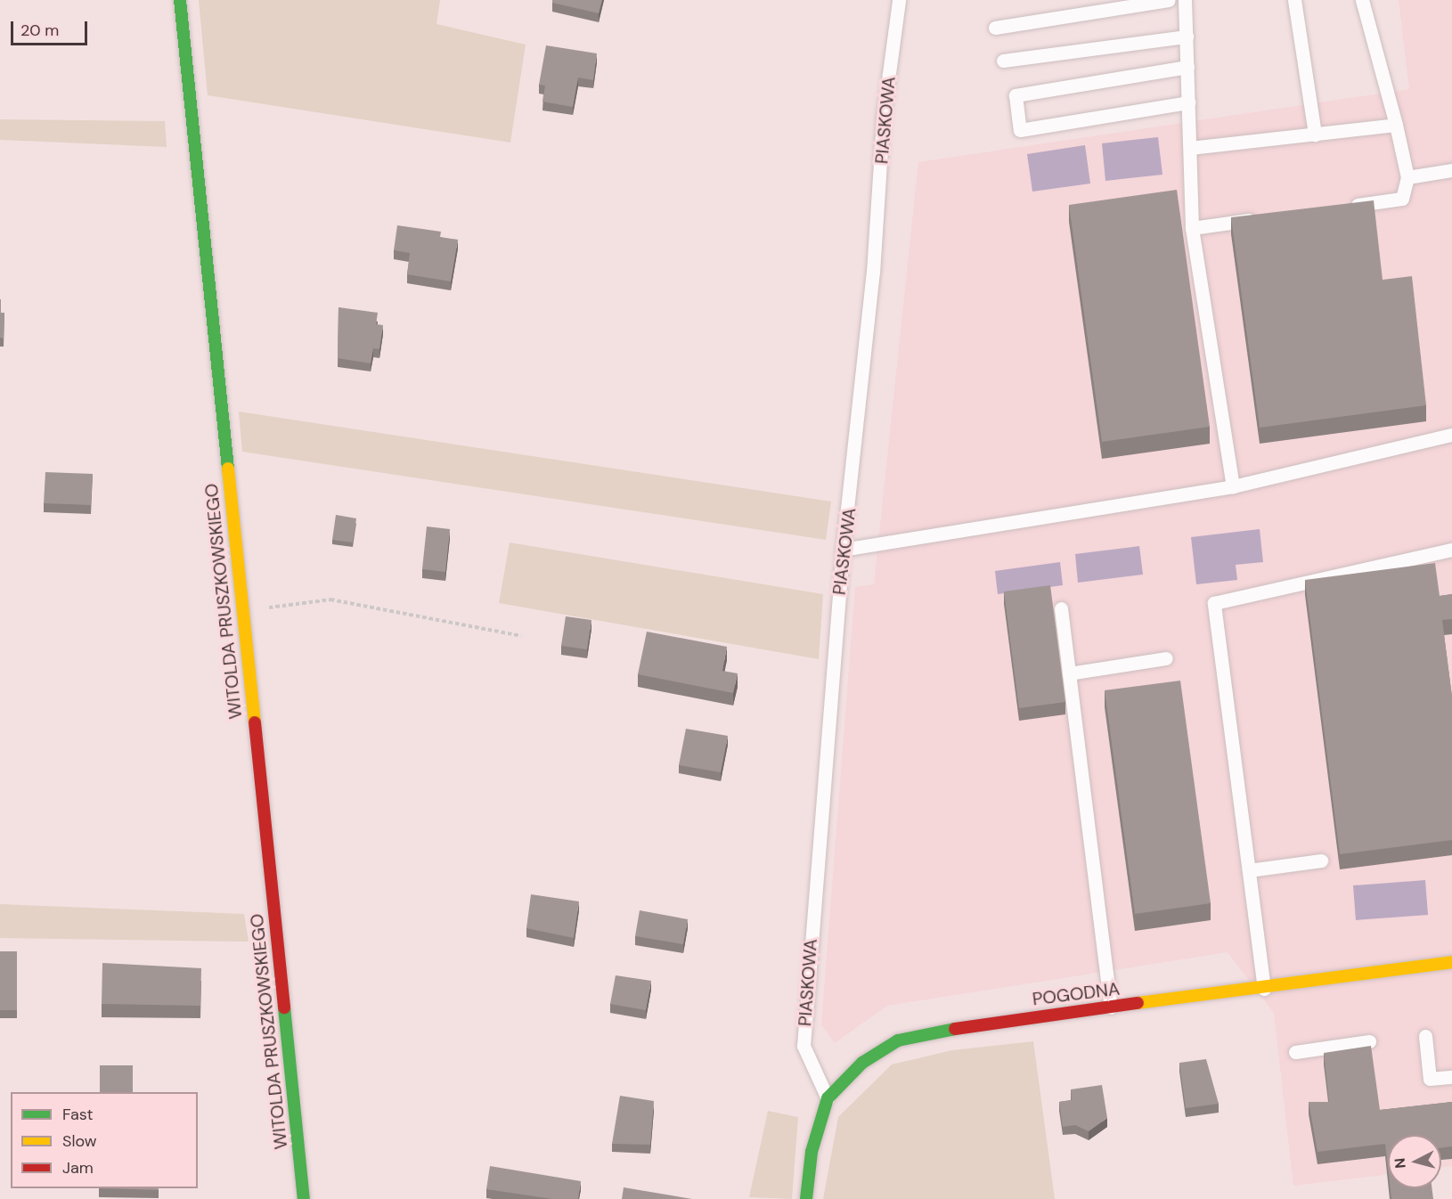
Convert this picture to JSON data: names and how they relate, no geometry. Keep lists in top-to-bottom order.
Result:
{
  "streets": {
    "street": ["WITOLDA PRUSZKOWSKIEGO", "POGODNA"],
    "lane": ["PIASKOWA"]
  },
  "crossings": [
    ["PIASKOWA", "POGODNA"]
  ],
  "legend": ["Fast", "Slow", "Jam"],
  "scale_bar": "20 m",
  "north": "left"
}
